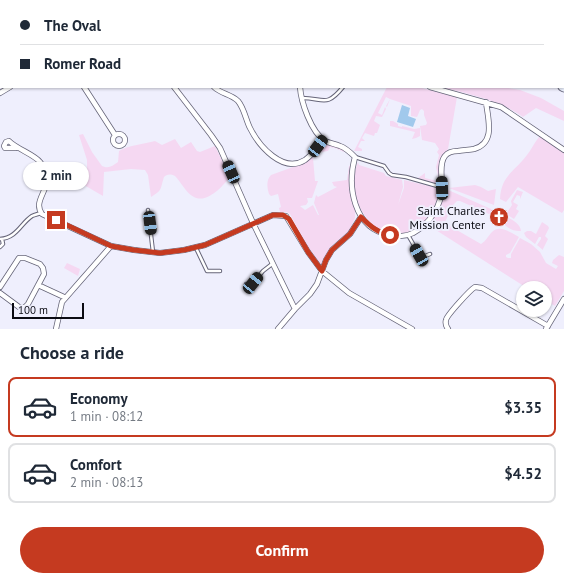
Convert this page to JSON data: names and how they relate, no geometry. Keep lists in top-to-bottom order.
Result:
{
  "places": {
    "church": ["Saint Charles Mission Center"]
  },
  "scale_bar": "100 m",
  "page": {
    "banner": ["The Oval", "Romer Road"],
    "bubble": "2 min",
    "scale": "100 m",
    "heading": "Choose a ride",
    "list": [
      {
        "name": "Economy",
        "note": "1 min · 08:12",
        "value": "$3.35"
      },
      {
        "name": "Comfort",
        "note": "2 min · 08:13",
        "value": "$4.52"
      }
    ],
    "buttons": "Confirm"
  }
}
